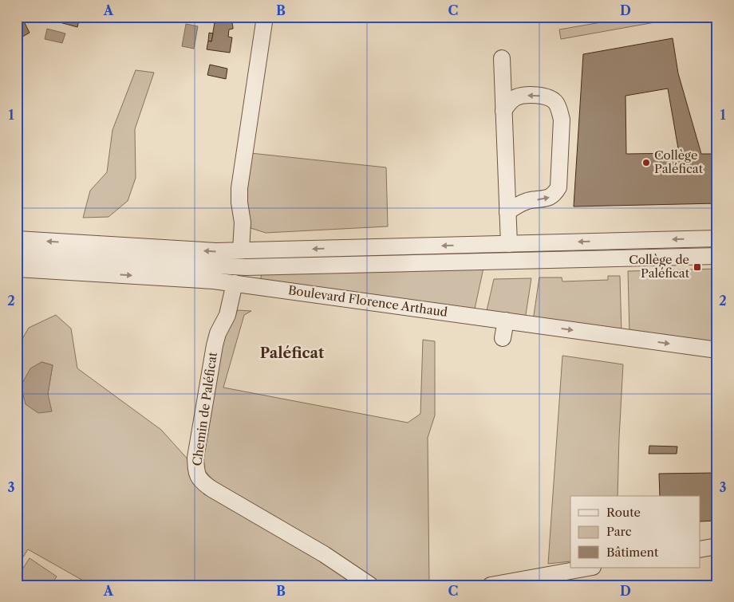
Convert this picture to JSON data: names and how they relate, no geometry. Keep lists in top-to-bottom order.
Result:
{
  "streets": {
    "street": ["Boulevard Florence Arthaud", "Chemin de Paléficat"]
  },
  "crossings": [
    ["Boulevard Florence Arthaud", "Chemin de Paléficat"]
  ],
  "districts": ["Paléficat"],
  "places": {
    "other": ["Collège Paléficat"],
    "transit": ["Collège de Paléficat"]
  },
  "legend": ["Route", "Parc", "Bâtiment"],
  "grid": {
    "columns": [
      "A",
      "B",
      "C",
      "D"
    ],
    "rows": ["1", "2", "3"]
  }
}
